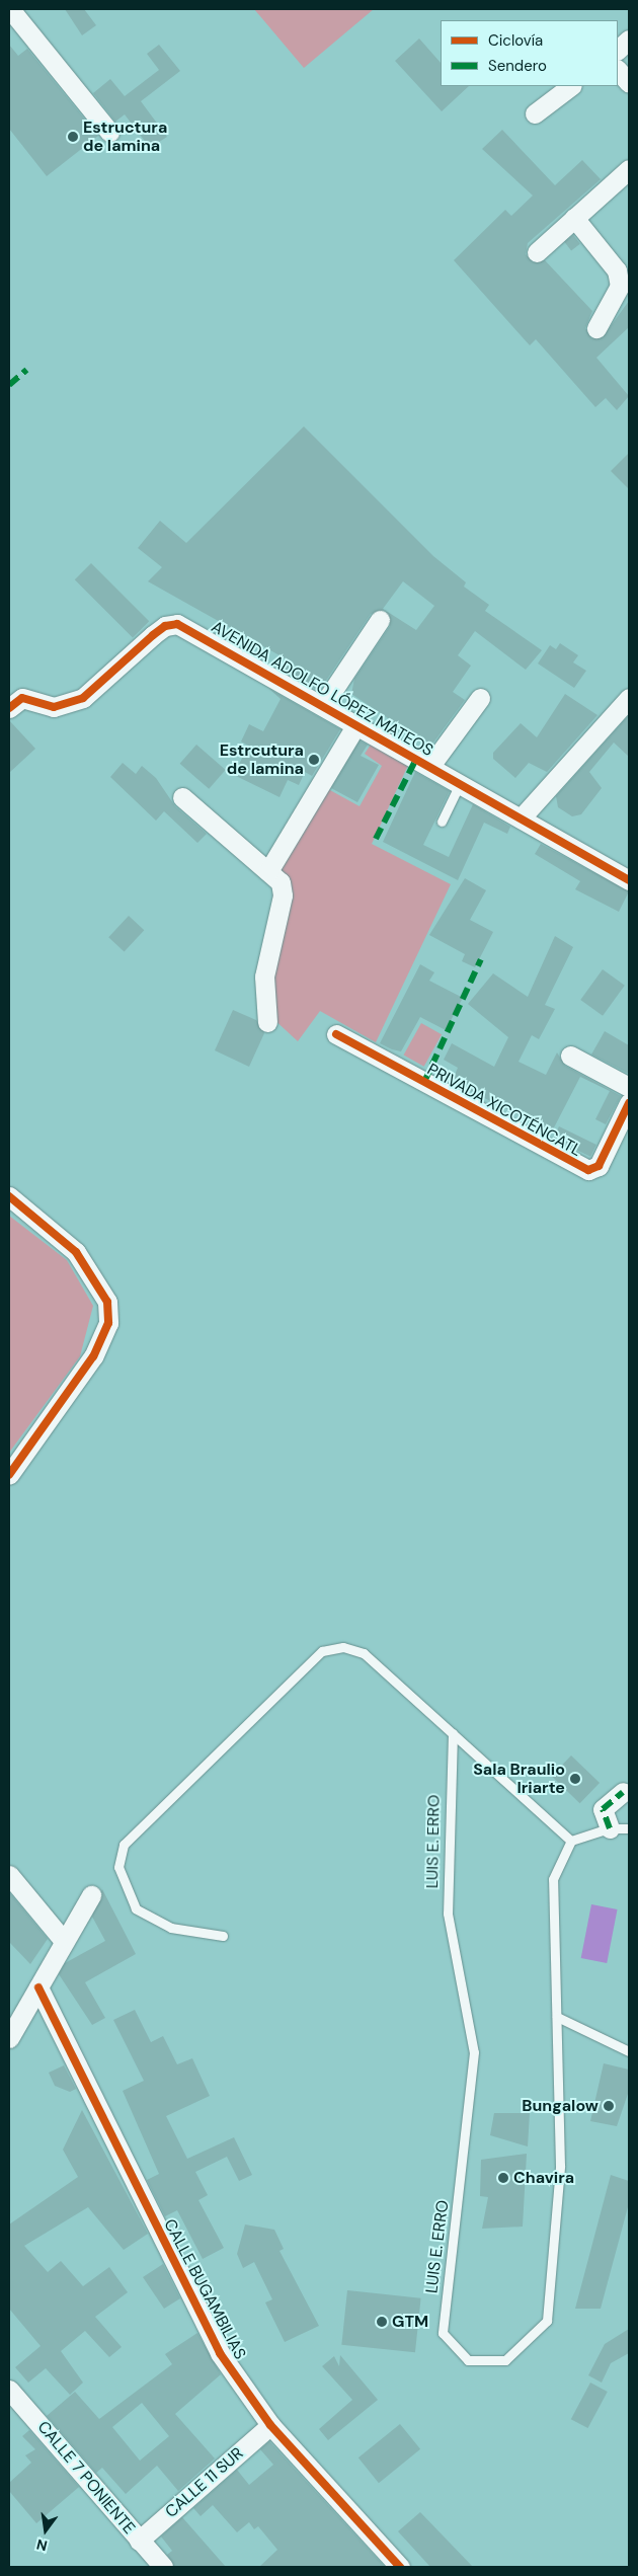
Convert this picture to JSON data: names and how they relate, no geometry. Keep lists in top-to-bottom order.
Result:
{
  "streets": {
    "street": [
      "AVENIDA ADOLFO LÓPEZ MATEOS",
      "PRIVADA XICOTÉNCATL",
      "CALLE BUGAMBILIAS",
      "CALLE 7 PONIENTE",
      "CALLE 11 SUR"
    ],
    "lane": ["LUIS E. ERRO"]
  },
  "crossings": [
    ["CALLE BUGAMBILIAS", "CALLE 11 SUR"],
    ["CALLE 7 PONIENTE", "CALLE 11 SUR"]
  ],
  "places": [
    "Estructura de lamina",
    "Estrcutura de lamina",
    "Sala Braulio Iriarte",
    "Bungalow",
    "Chavira",
    "GTM"
  ],
  "legend": ["Ciclovía", "Sendero"],
  "north": "bottom"
}
